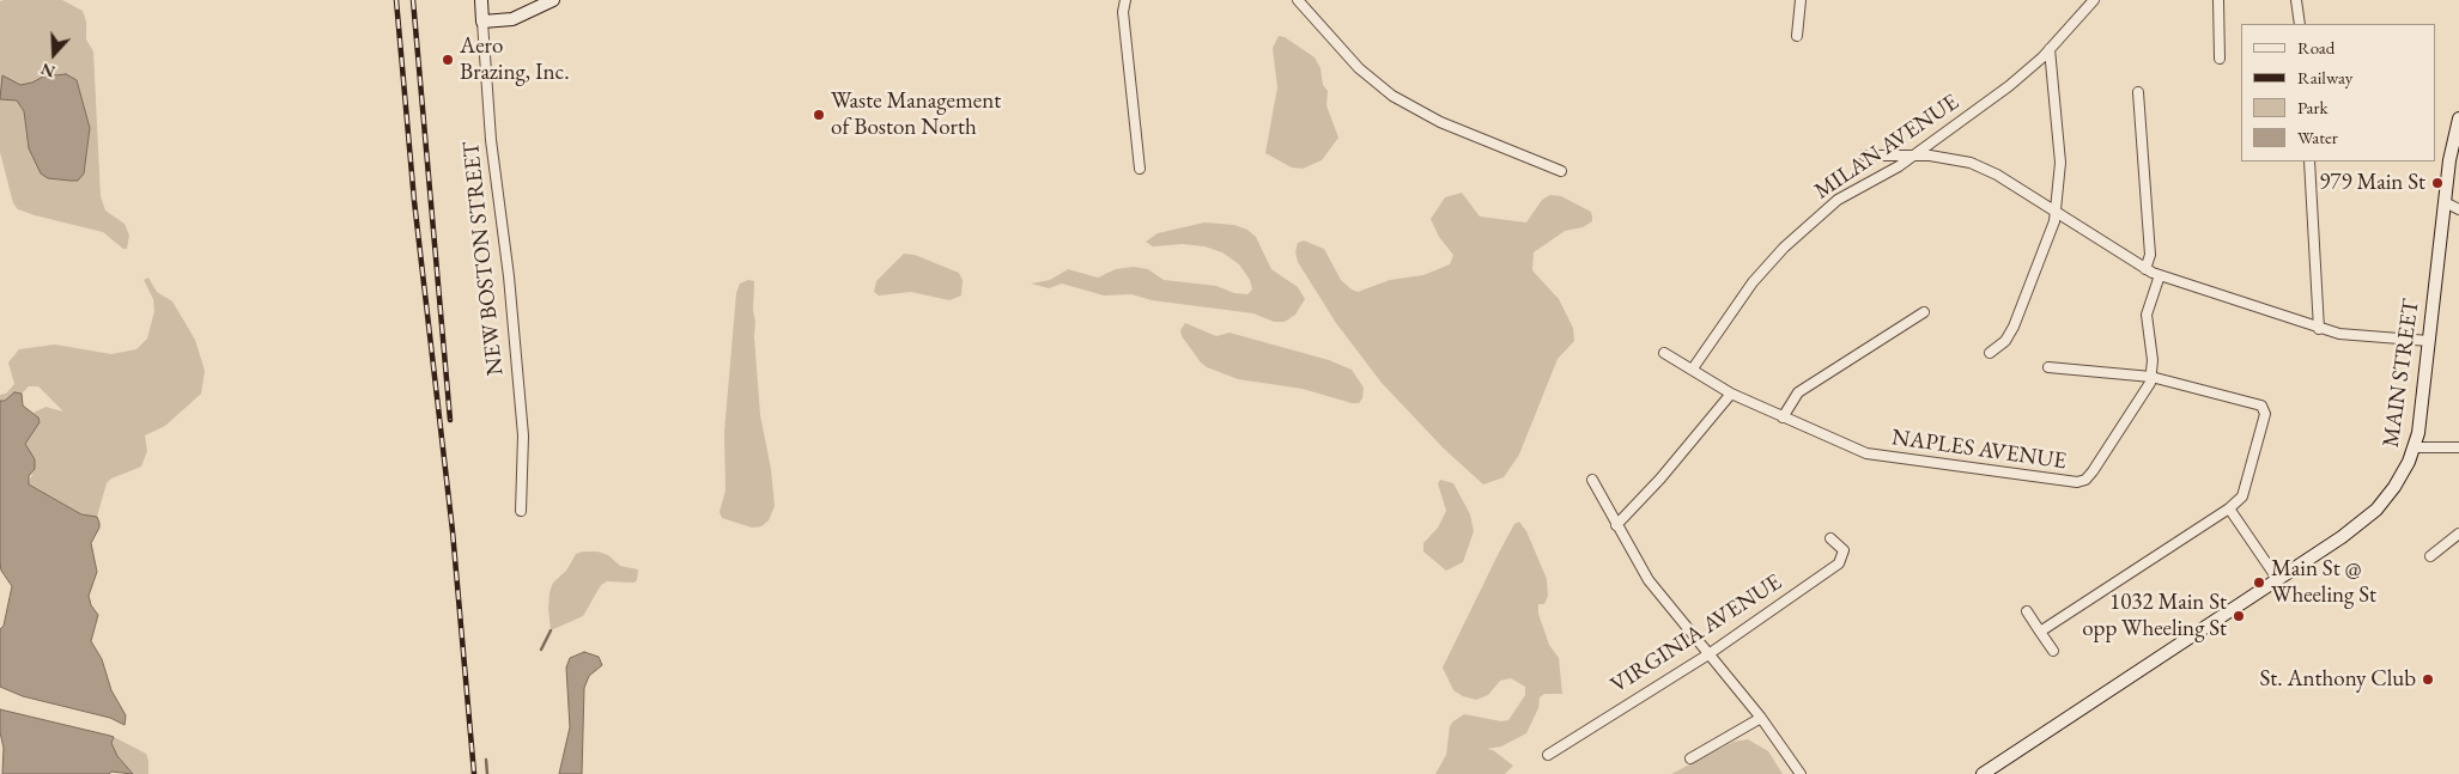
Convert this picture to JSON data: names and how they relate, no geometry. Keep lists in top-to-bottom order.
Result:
{
  "streets": {
    "main road": ["NEW BOSTON STREET", "MAIN STREET"],
    "street": ["MILAN AVENUE", "NAPLES AVENUE", "VIRGINIA AVENUE"]
  },
  "crossings": [
    ["MILAN AVENUE", "NAPLES AVENUE"]
  ],
  "places": [
    "Aero Brazing, Inc.",
    "Waste Management of Boston North",
    "979 Main St",
    "Main St @ Wheeling St",
    "1032 Main St opp Wheeling St",
    "St. Anthony Club"
  ],
  "legend": [
    "Road",
    "Railway",
    "Park",
    "Water"
  ],
  "north": "bottom"
}
